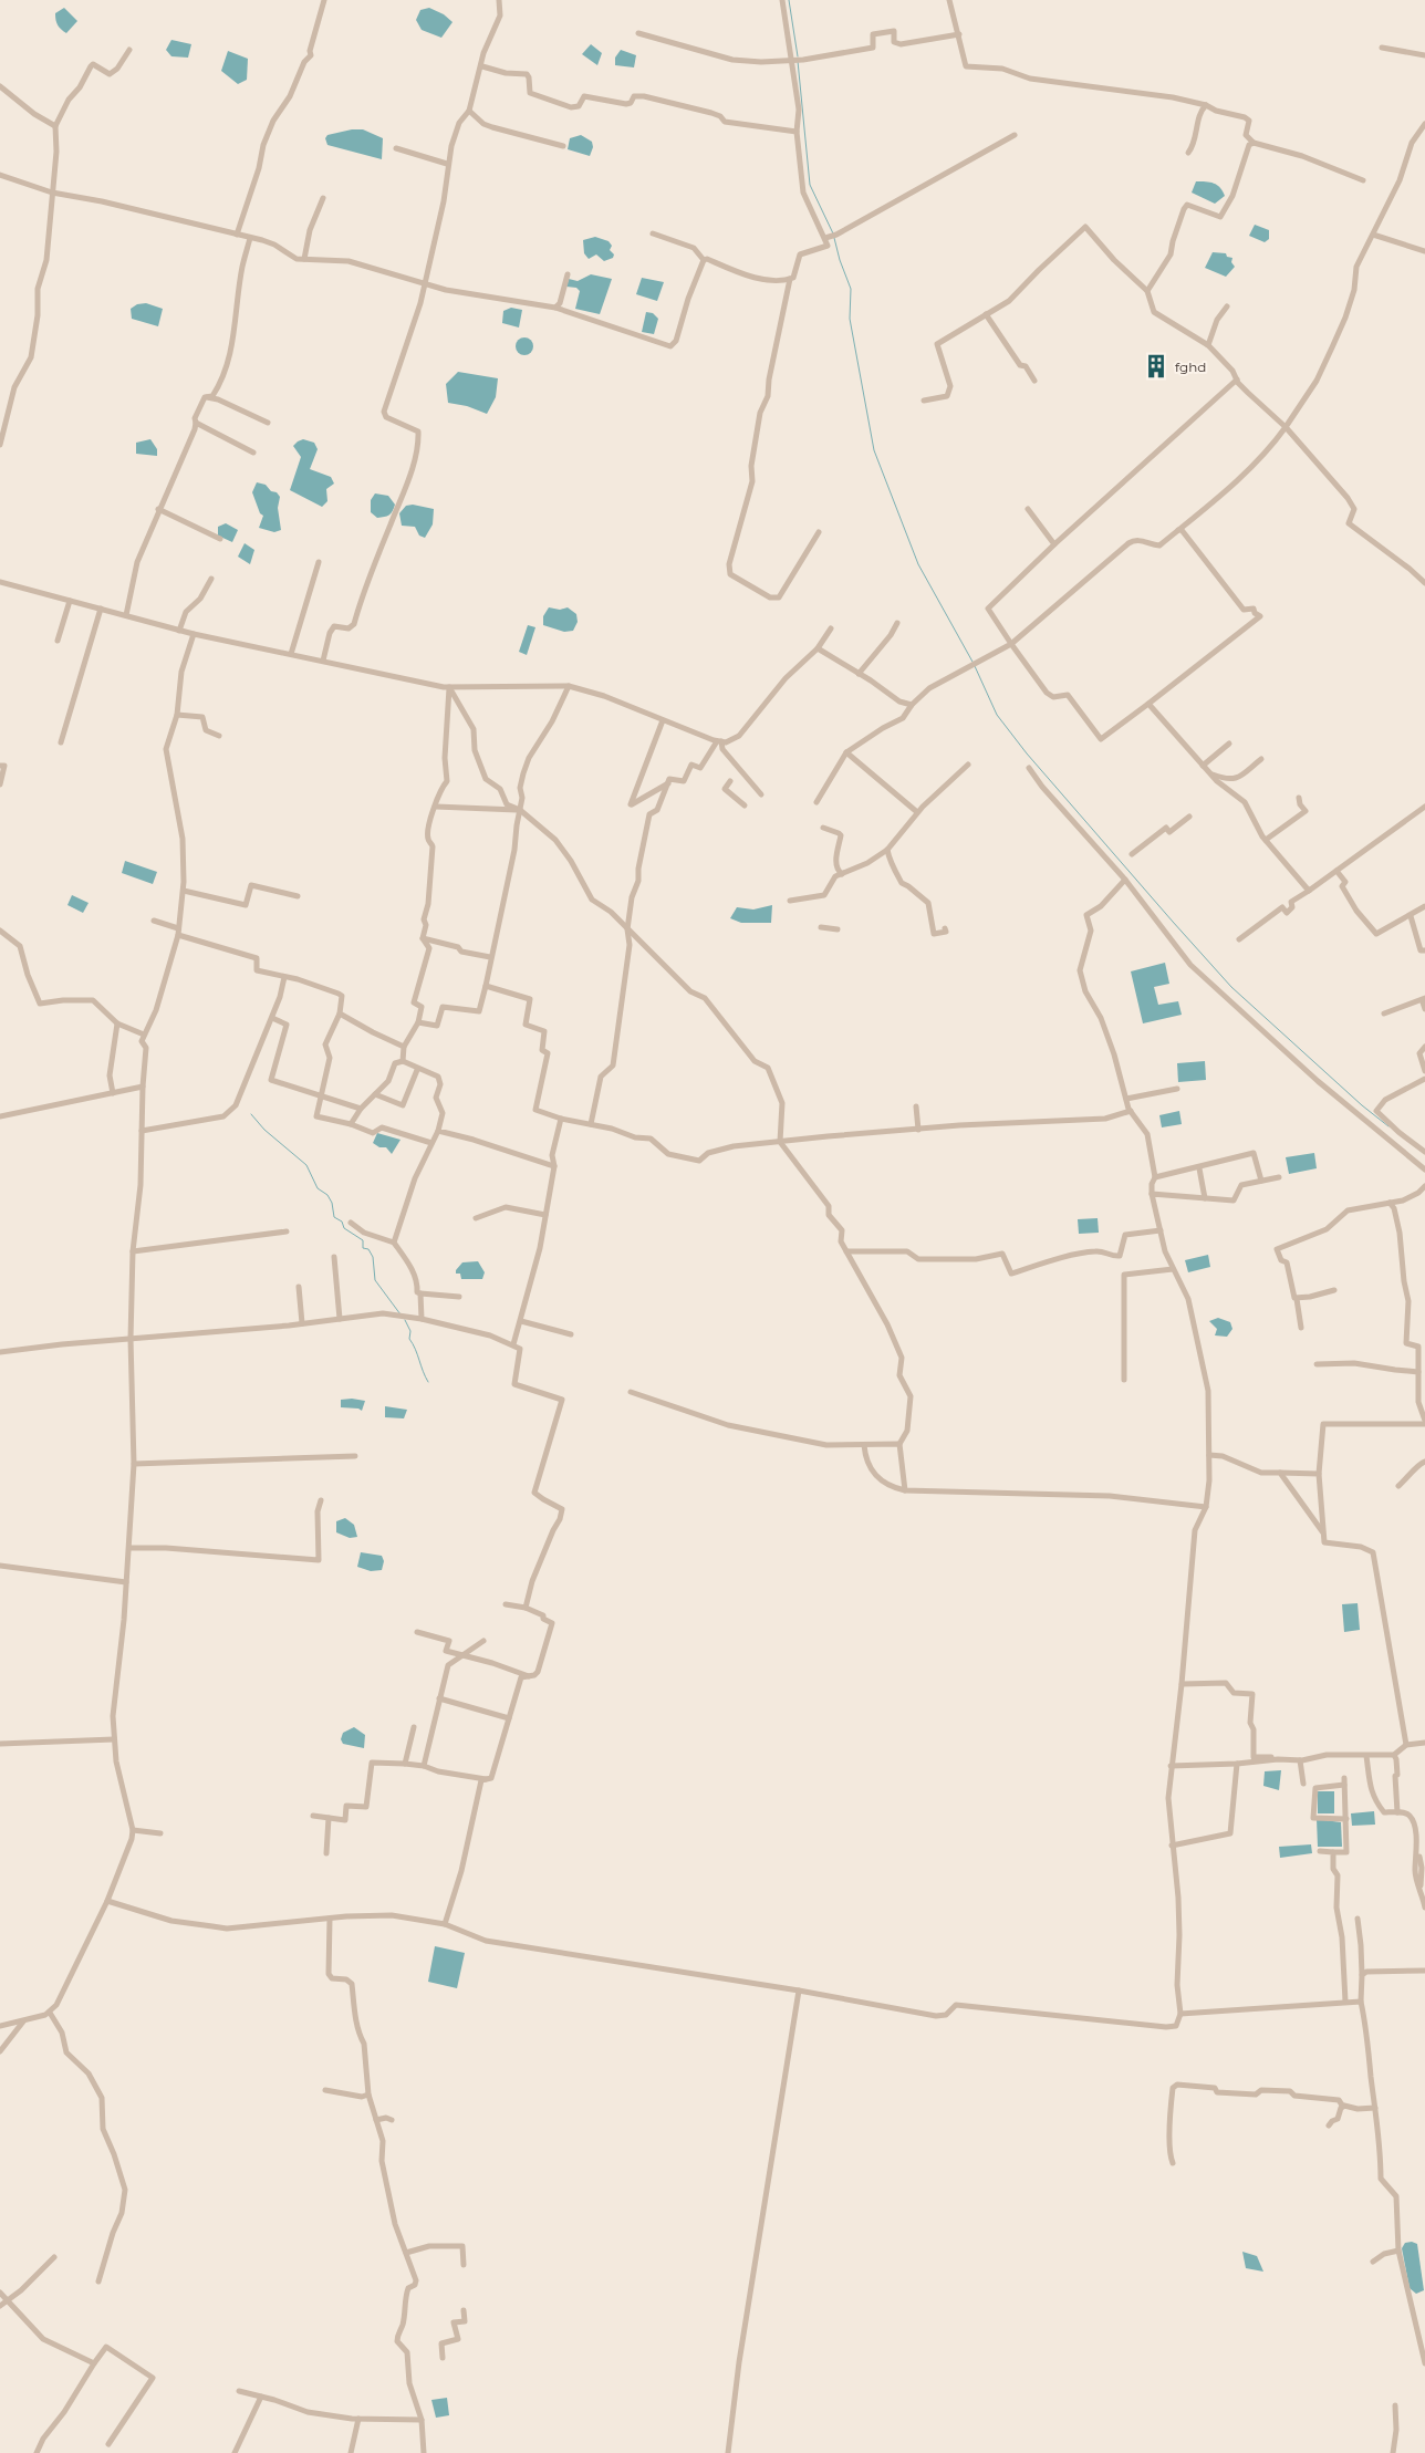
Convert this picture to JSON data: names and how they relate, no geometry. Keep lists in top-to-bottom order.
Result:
{
  "places": {
    "building": ["fghd"]
  }
}
